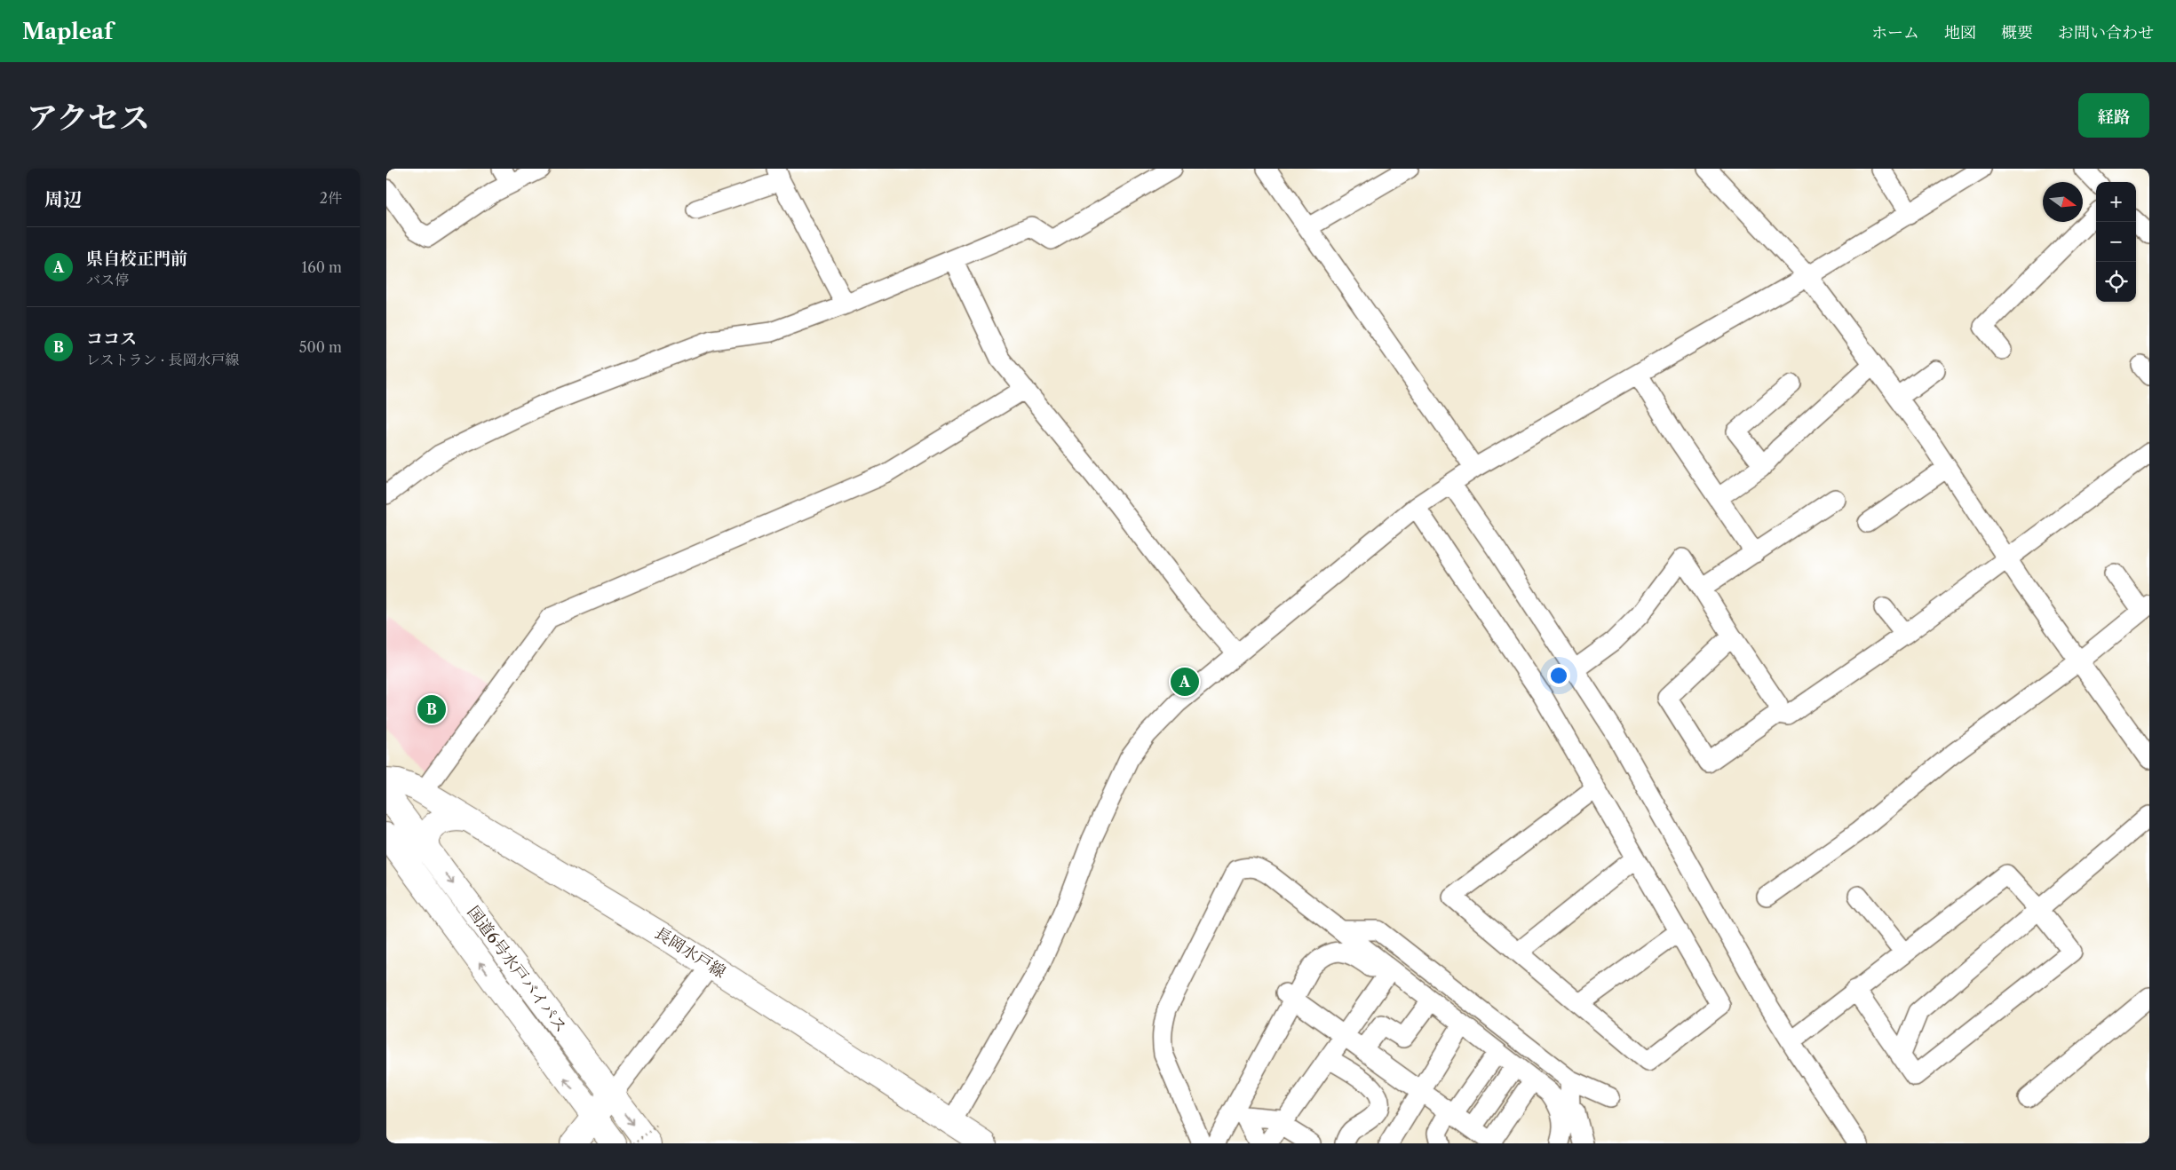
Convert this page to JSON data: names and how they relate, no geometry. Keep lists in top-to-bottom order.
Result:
{
  "streets": {
    "main road": ["長岡水戸線", "国道6号水戸バイパス"]
  },
  "north": "right",
  "page": {
    "header": "Mapleaf",
    "nav": [
      "ホーム",
      "地図",
      "概要",
      "お問い合わせ"
    ],
    "title": "アクセス",
    "buttons": "経路",
    "heading": ["周辺", "2件"],
    "map_buttons": ["+", "−"],
    "list": [
      {
        "mark": "A",
        "name": "県自校正門前",
        "note": "バス停",
        "value": "160 m"
      },
      {
        "mark": "B",
        "name": "ココス",
        "note": "レストラン · 長岡水戸線",
        "value": "500 m"
      }
    ],
    "pins": ["A", "B"]
  }
}
